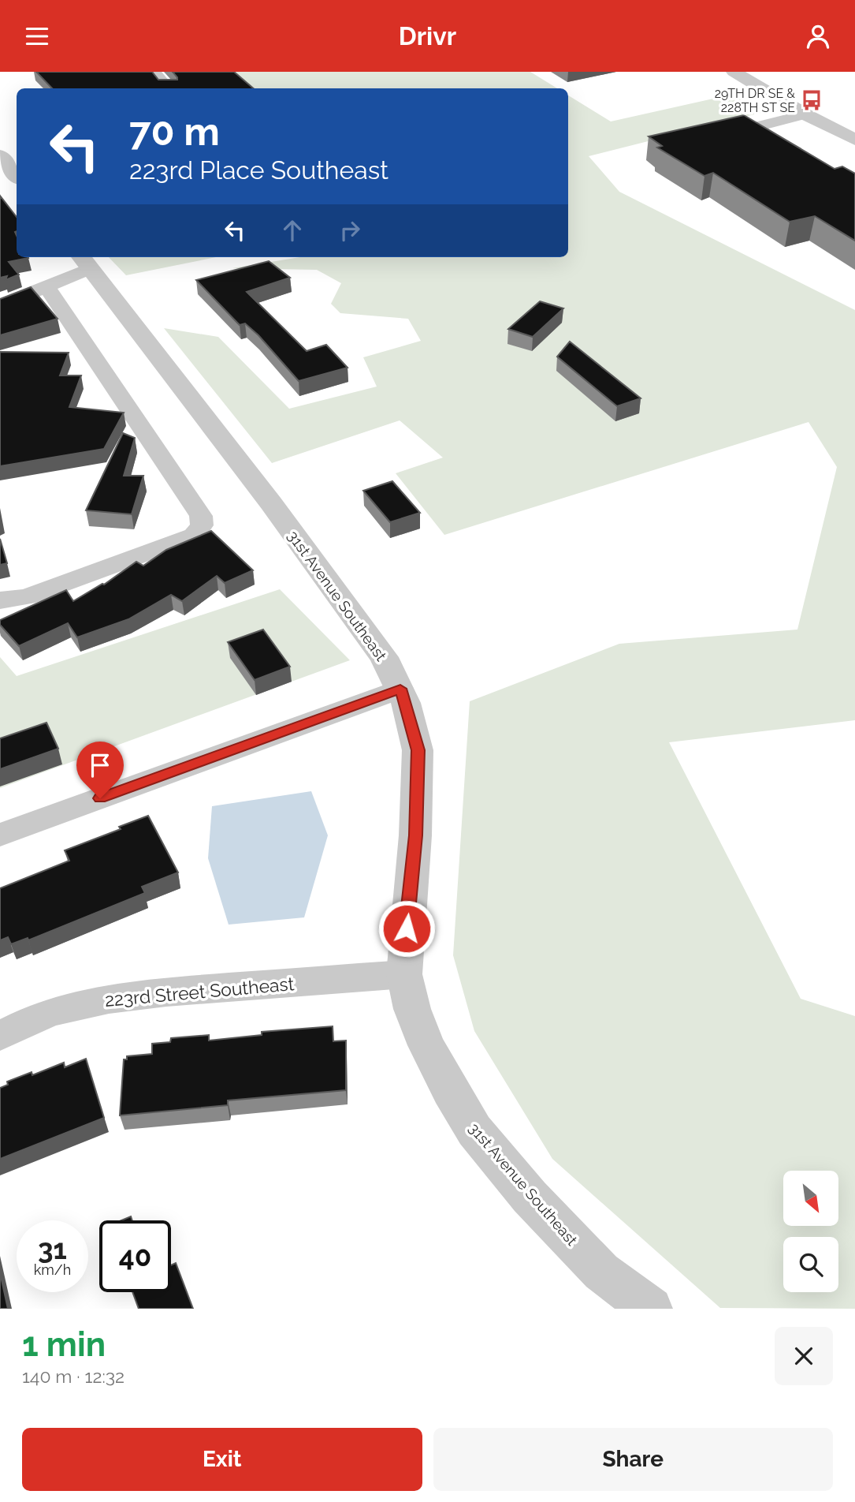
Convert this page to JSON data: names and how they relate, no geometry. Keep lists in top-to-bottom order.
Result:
{
  "streets": {
    "street": ["31st Avenue Southeast", "223rd Street Southeast"]
  },
  "crossings": [
    ["31st Avenue Southeast", "223rd Street Southeast"]
  ],
  "places": {
    "bus stop": ["29TH DR SE & 228TH ST SE"]
  },
  "north": "bottom right",
  "page": {
    "header": "Drivr",
    "turn": ["70 m", "223rd Place Southeast"],
    "speed": "31 km/h",
    "limit": "40",
    "heading": ["1 min", "140 m · 12:32"],
    "buttons": ["Exit", "Share"]
  }
}
